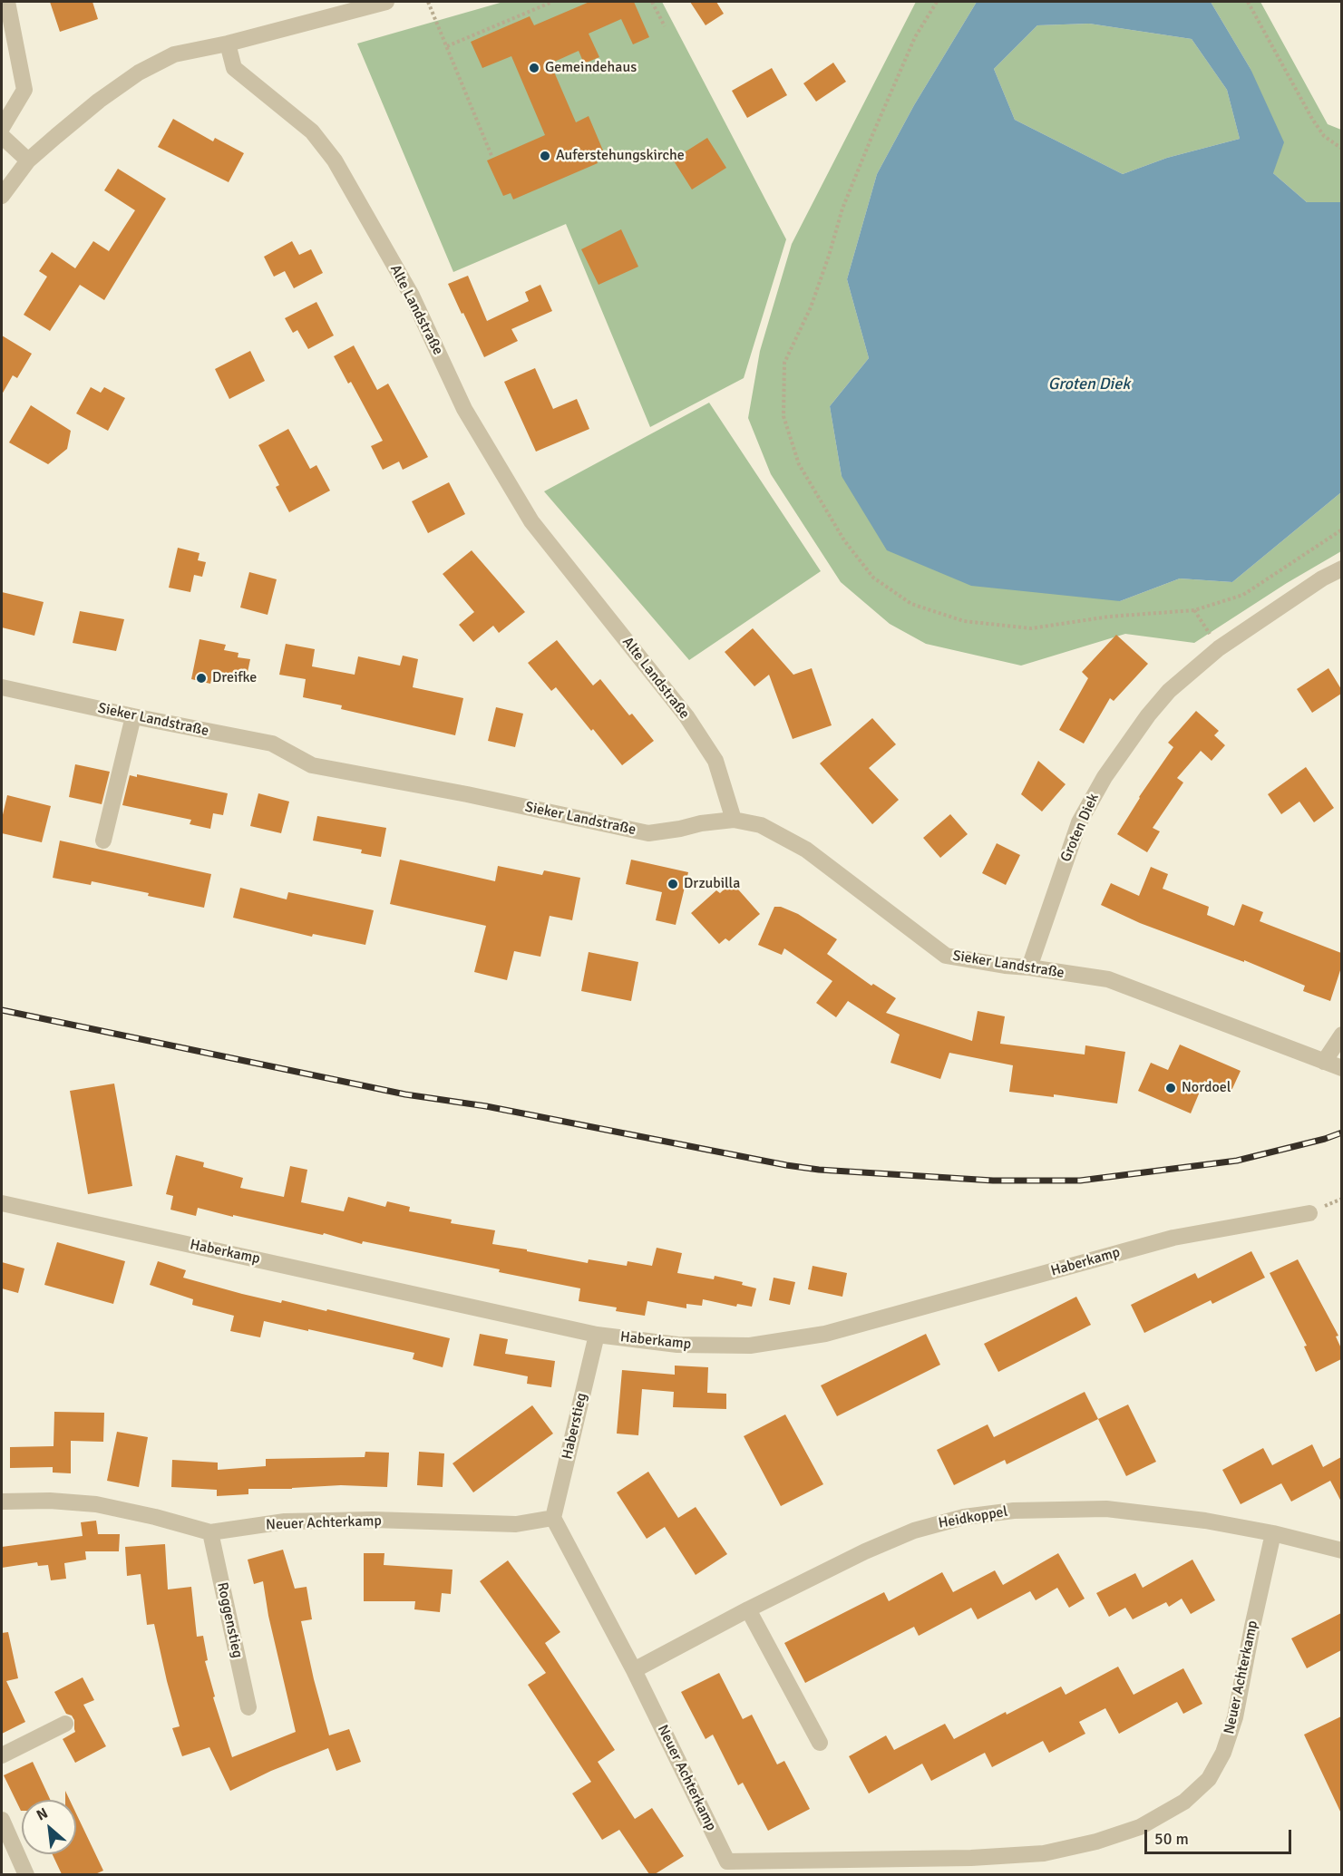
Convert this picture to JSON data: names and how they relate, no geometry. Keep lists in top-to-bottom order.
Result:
{
  "streets": {
    "street": [
      "Alte Landstraße",
      "Sieker Landstraße",
      "Groten Diek",
      "Haberkamp",
      "Haberstieg",
      "Heidkoppel",
      "Neuer Achterkamp",
      "Roggenstieg"
    ]
  },
  "crossings": [
    ["Alte Landstraße", "Sieker Landstraße"],
    ["Sieker Landstraße", "Groten Diek"],
    ["Haberkamp", "Haberstieg"],
    ["Haberstieg", "Neuer Achterkamp"],
    ["Heidkoppel", "Neuer Achterkamp"],
    ["Neuer Achterkamp", "Roggenstieg"]
  ],
  "water": ["Groten Diek"],
  "places": [
    "Gemeindehaus",
    "Auferstehungskirche",
    "Dreifke",
    "Drzubilla",
    "Nordoel"
  ],
  "scale_bar": "50 m",
  "north": "top left"
}
